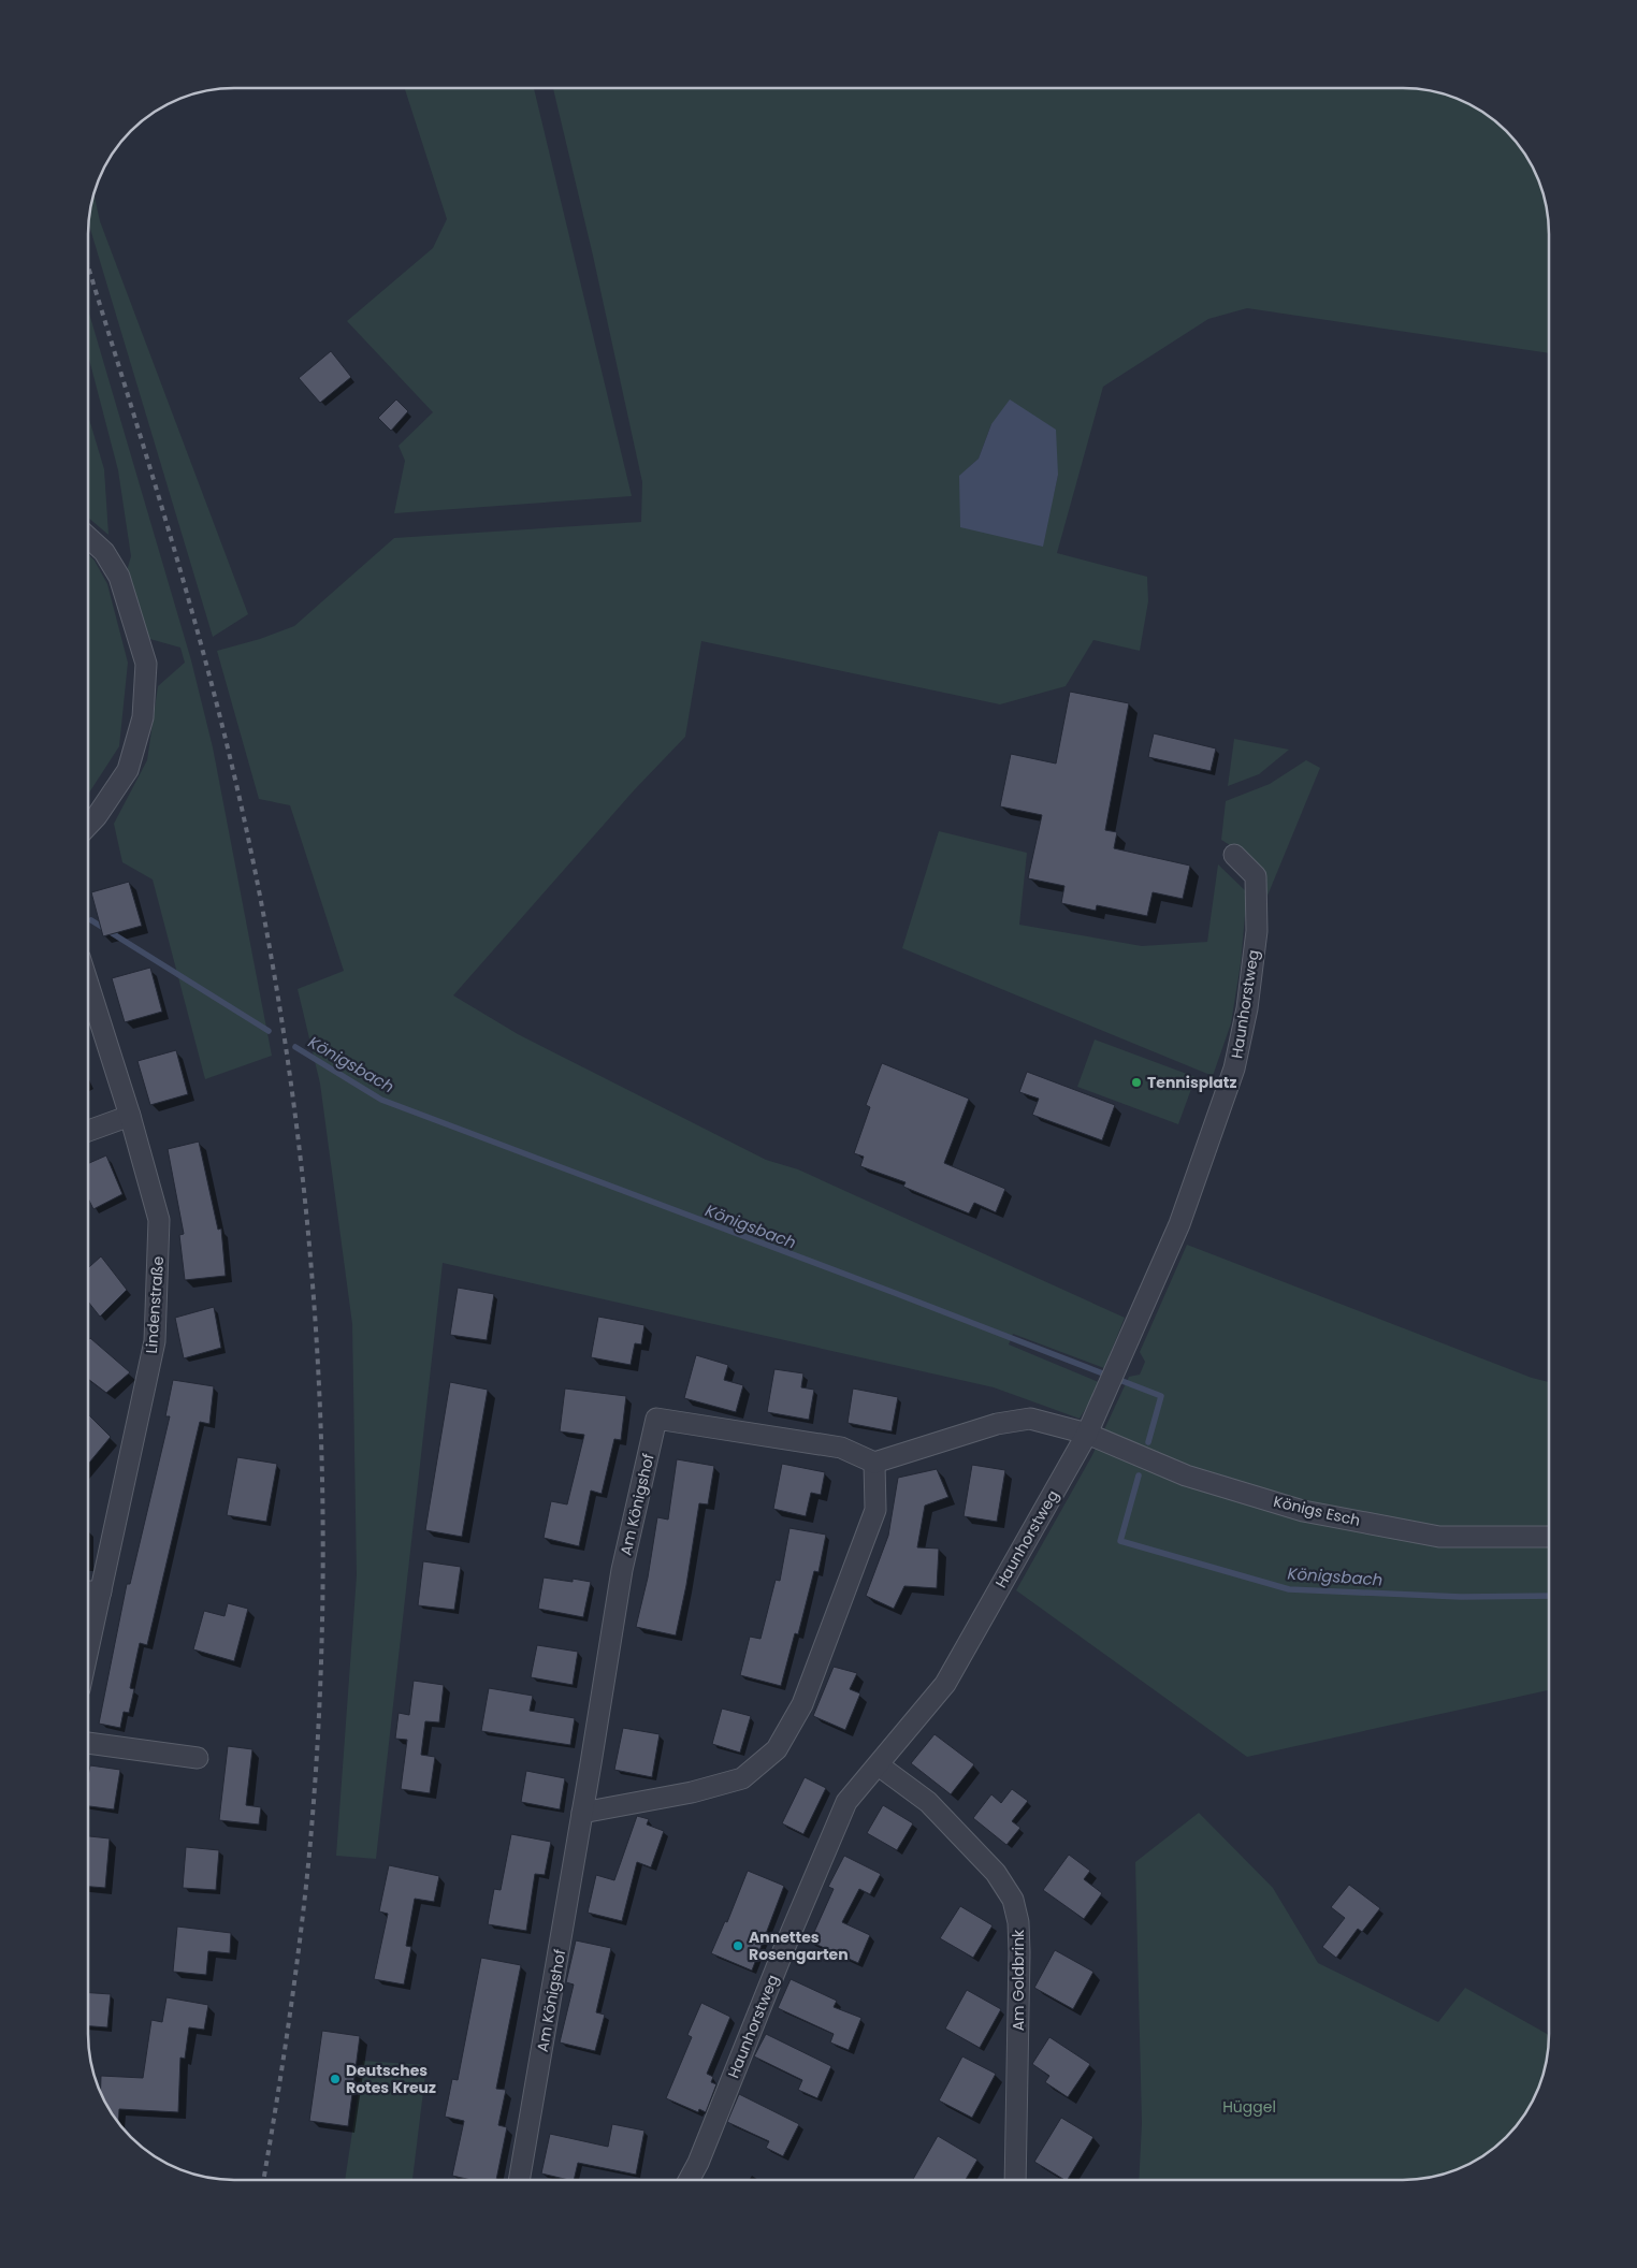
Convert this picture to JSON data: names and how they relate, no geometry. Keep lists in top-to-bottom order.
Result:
{
  "streets": {
    "street": [
      "Haunhorstweg",
      "Lindenstraße",
      "Am Königshof",
      "Königs Esch",
      "Am Goldbrink"
    ]
  },
  "crossings": [
    ["Haunhorstweg", "Königs Esch"],
    ["Haunhorstweg", "Am Goldbrink"]
  ],
  "water": ["Königsbach"],
  "parks": ["Hüggel"],
  "places": ["Tennisplatz", "Annettes Rosengarten", "Deutsches Rotes Kreuz"]
}
